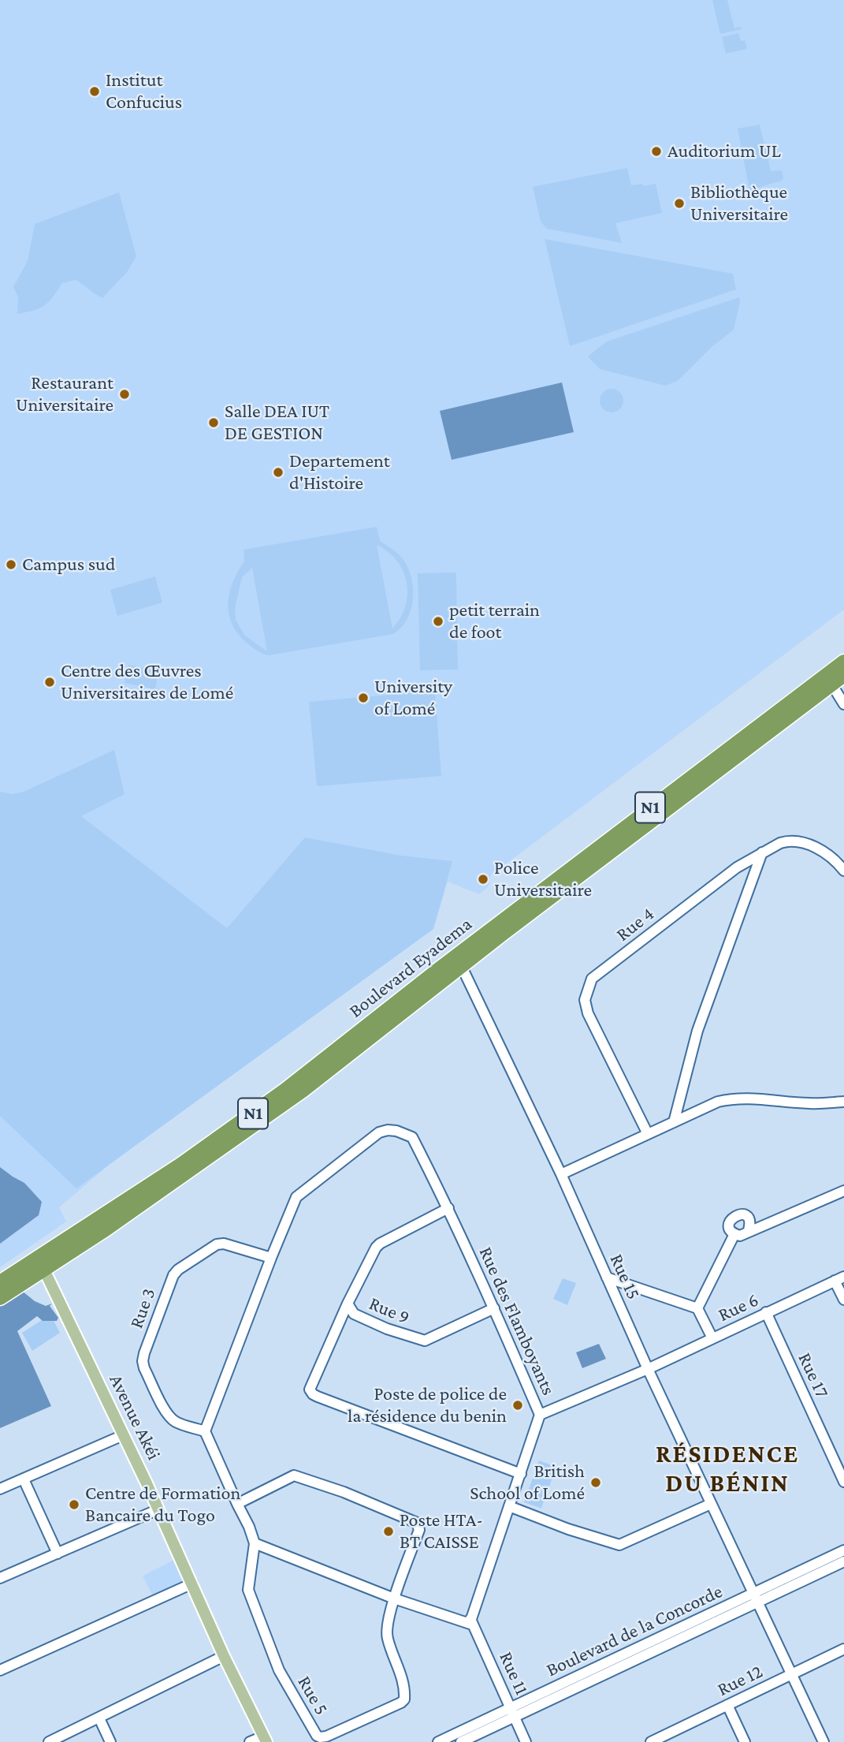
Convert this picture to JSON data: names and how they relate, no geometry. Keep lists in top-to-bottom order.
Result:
{
  "streets": {
    "highway": ["N1", "Boulevard Eyadema"],
    "main road": ["Avenue Akéi"],
    "street": [
      "Rue 4",
      "Rue 15",
      "Rue 6",
      "Rue 3",
      "Rue 9",
      "Rue des Flamboyants",
      "Rue 17",
      "Boulevard de la Concorde",
      "Rue 11",
      "Rue 12",
      "Rue 5"
    ]
  },
  "crossings": [
    ["N1", "Boulevard Eyadema"],
    ["N1", "Avenue Akéi"],
    ["Boulevard Eyadema", "Rue 15"],
    ["Boulevard Eyadema", "Avenue Akéi"],
    ["Rue 15", "Rue 6"],
    ["Rue 15", "Boulevard de la Concorde"],
    ["Rue 15", "Rue 12"],
    ["Rue 6", "Rue des Flamboyants"],
    ["Rue 6", "Rue 17"],
    ["Rue 3", "Rue des Flamboyants"],
    ["Rue 9", "Rue des Flamboyants"],
    ["Rue des Flamboyants", "Rue 11"],
    ["Boulevard de la Concorde", "Rue 11"]
  ],
  "districts": ["RÉSIDENCE DU BÉNIN"],
  "places": [
    "Institut Confucius",
    "Auditorium UL",
    "Bibliothèque Universitaire",
    "Restaurant Universitaire",
    "Salle DEA IUT DE GESTION",
    "Departement d'Histoire",
    "Campus sud",
    "petit terrain de foot",
    "Centre des Œuvres Universitaires de Lomé",
    "University of Lomé",
    "Police Universitaire",
    "Poste de police de la résidence du benin",
    "British School of Lomé",
    "Centre de Formation Bancaire du Togo",
    "Poste HTA- BT CAISSE"
  ]
}
